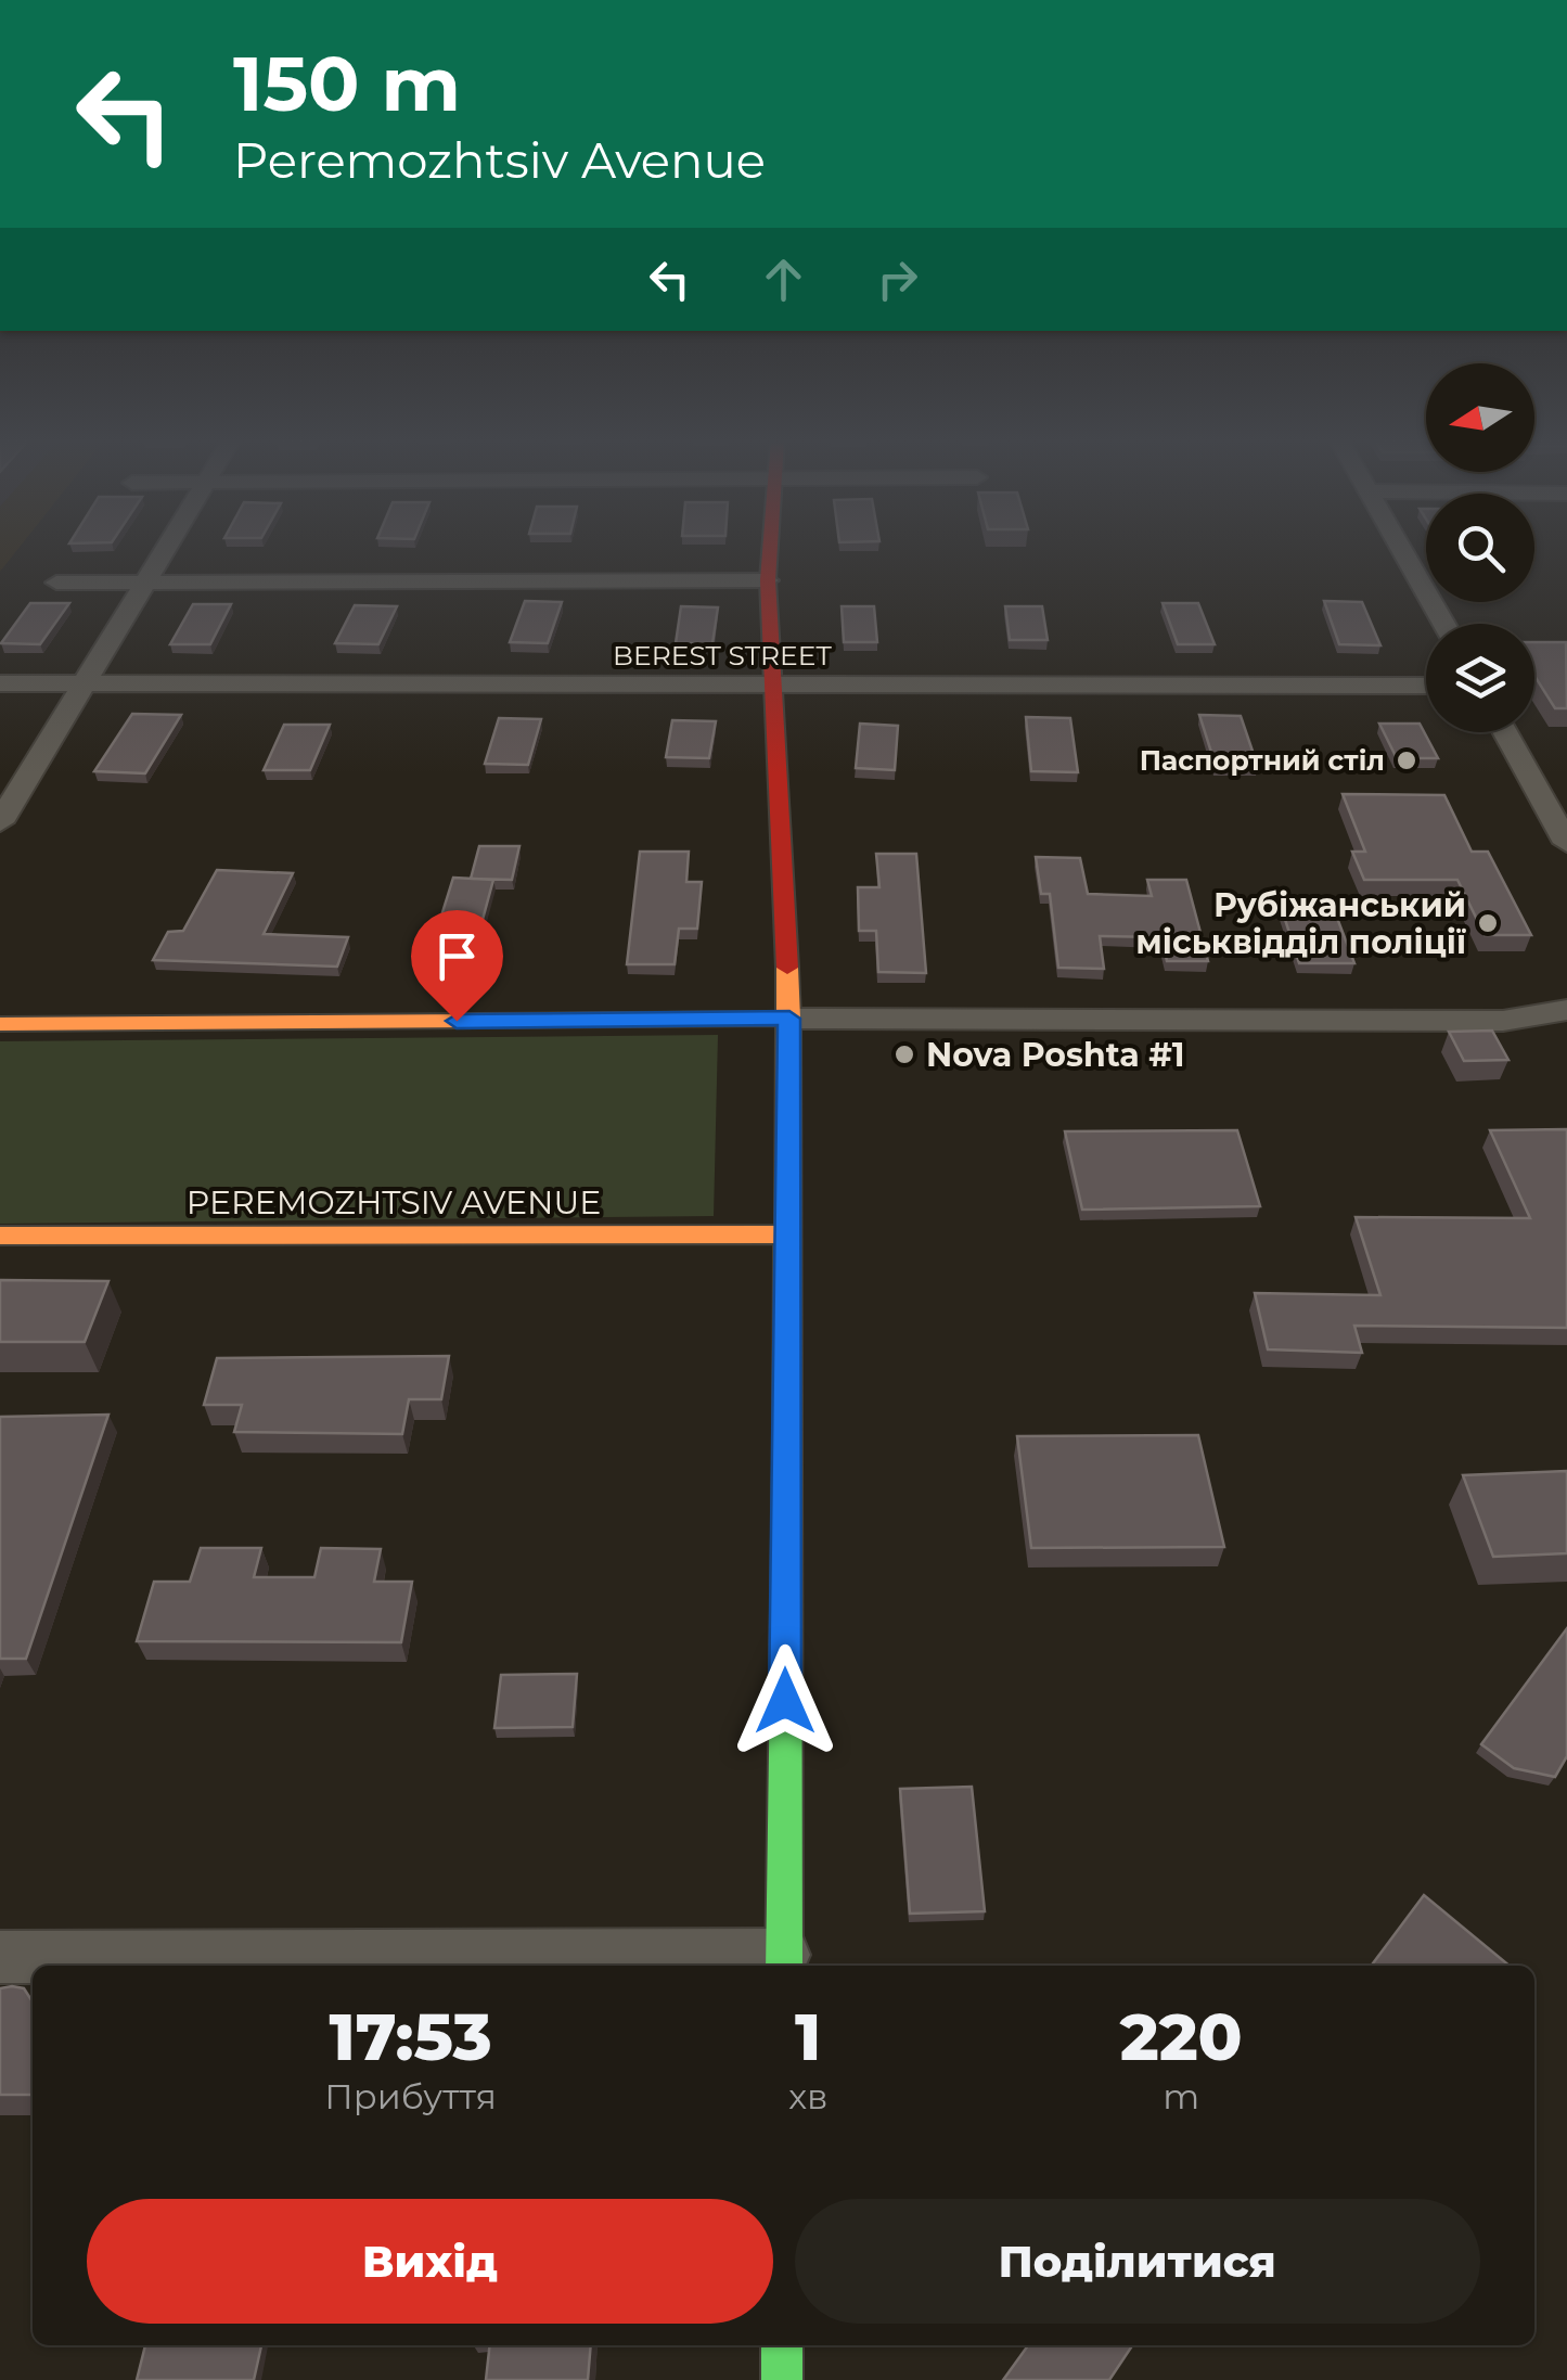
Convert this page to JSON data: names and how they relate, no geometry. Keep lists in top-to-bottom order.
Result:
{
  "streets": {
    "street": ["BEREST STREET", "PEREMOZHTSIV AVENUE"]
  },
  "places": ["Паспортний стіл", "Рубіжанський міськвідділ поліції", "Nova Poshta #1"],
  "north": "left",
  "page": {
    "turn": ["150 m", "Peremozhtsiv Avenue"],
    "eta": [
      "17:53",
      "Прибуття",
      "1",
      "хв",
      "220",
      "m"
    ],
    "buttons": ["Вихід", "Поділитися"]
  }
}
